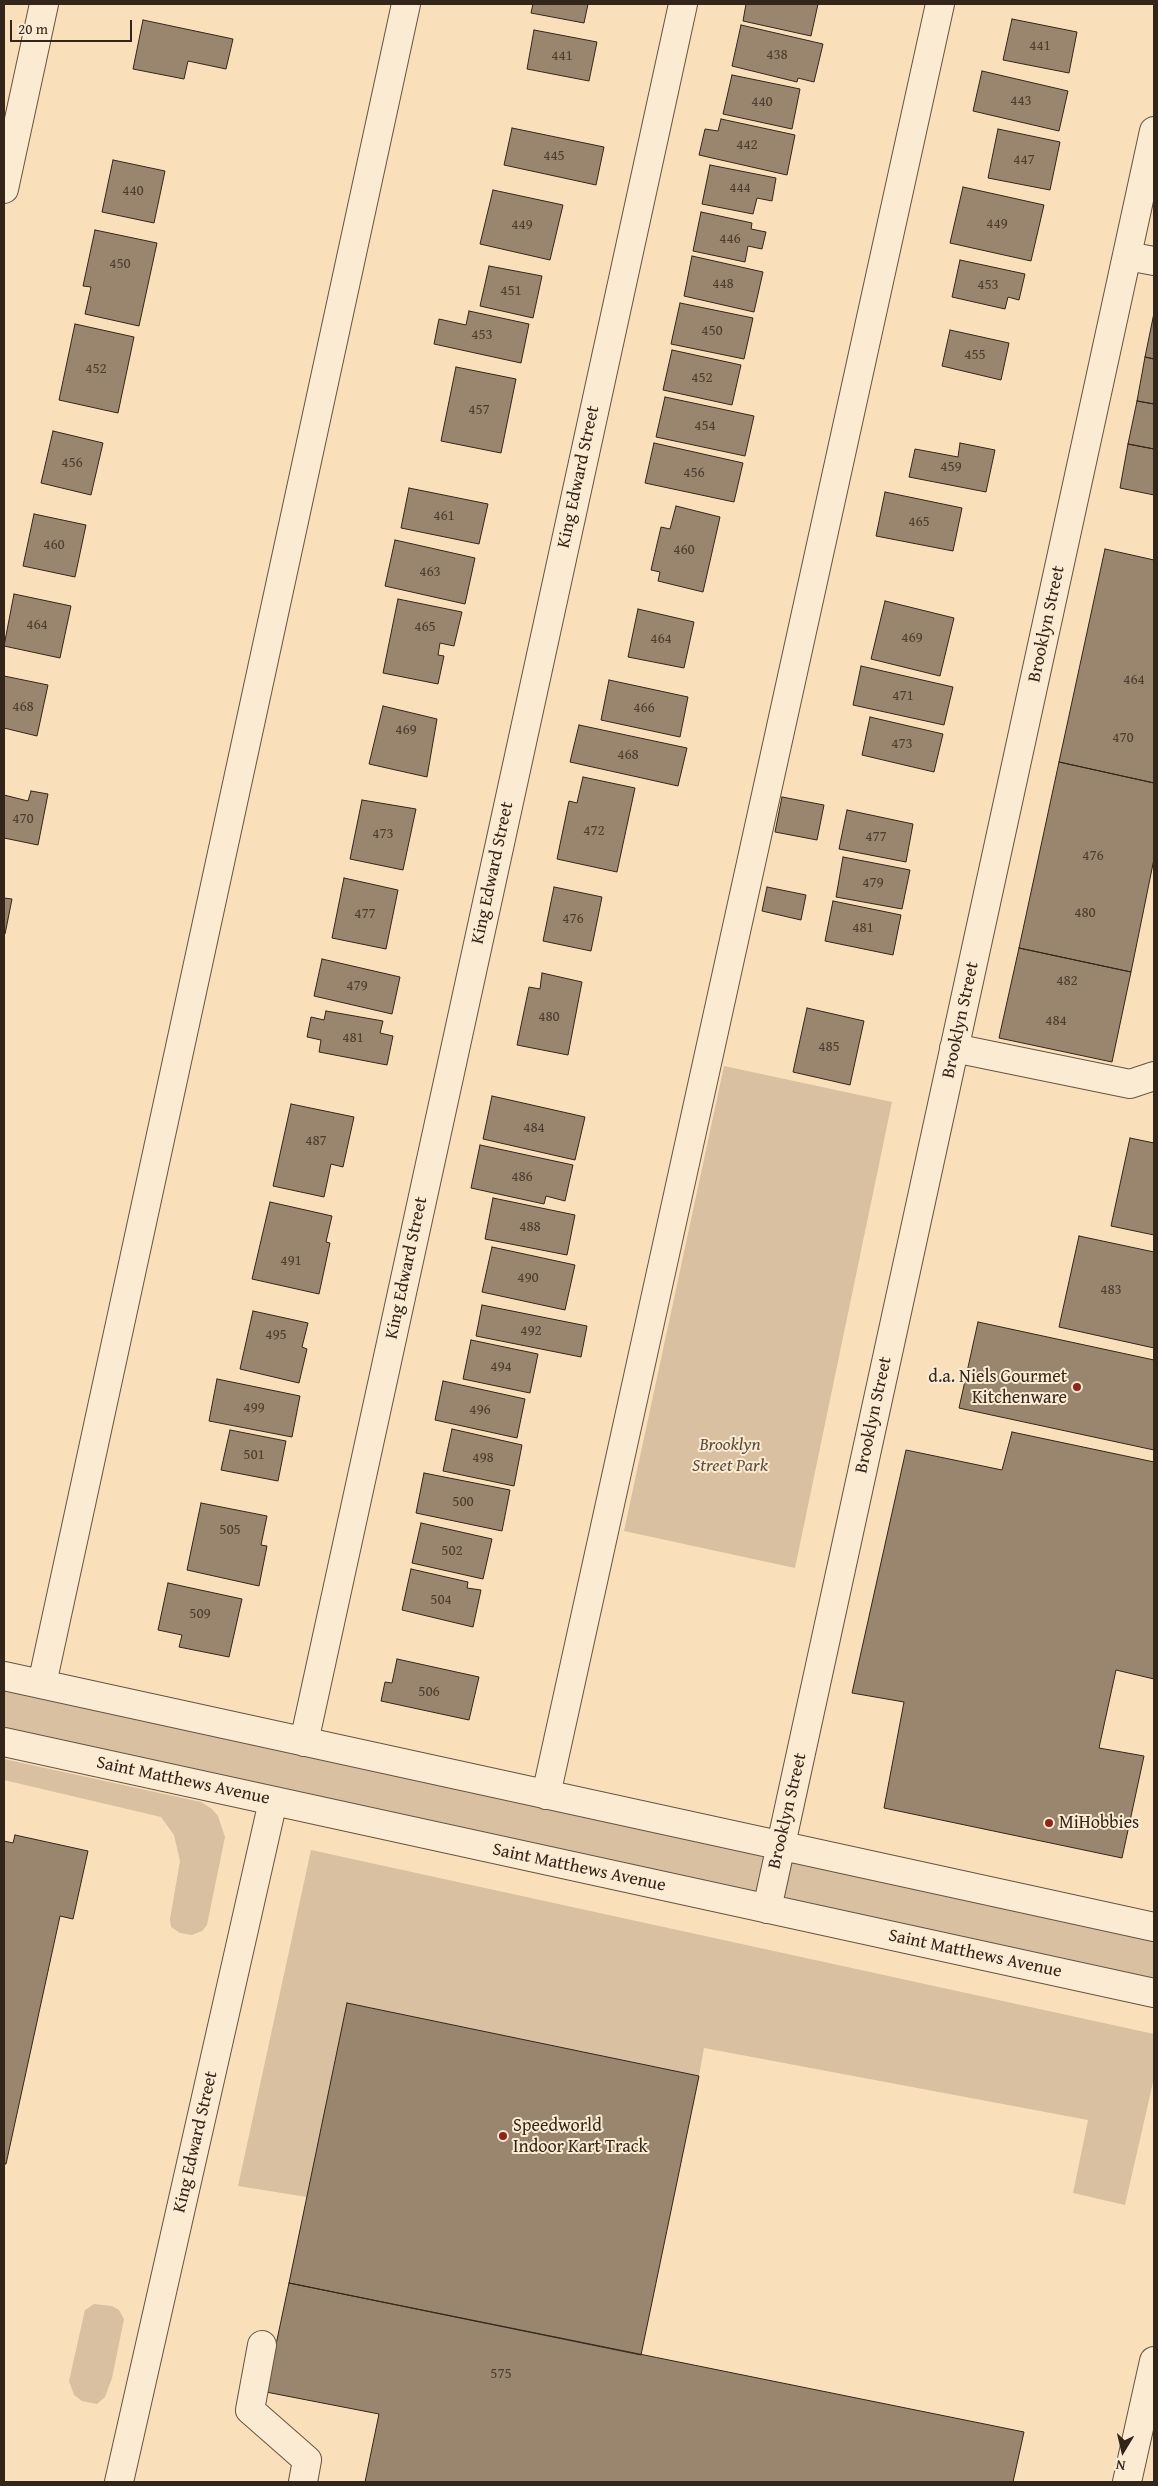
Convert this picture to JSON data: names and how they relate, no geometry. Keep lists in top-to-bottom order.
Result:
{
  "streets": {
    "street": ["King Edward Street", "Brooklyn Street", "Saint Matthews Avenue"]
  },
  "crossings": [
    ["King Edward Street", "Saint Matthews Avenue"],
    ["Brooklyn Street", "Saint Matthews Avenue"]
  ],
  "parks": ["Brooklyn Street Park"],
  "places": ["d.a. Niels Gourmet Kitchenware", "MiHobbies", "Speedworld Indoor Kart Track"],
  "house_numbers": [
    "441",
    "438",
    "441",
    "443",
    "440",
    "442",
    "445",
    "447",
    "444",
    "440",
    "449",
    "449",
    "446",
    "450",
    "448",
    "453",
    "451",
    "450",
    "453",
    "455",
    "452",
    "452",
    "457",
    "454",
    "456",
    "459",
    "456",
    "461",
    "465",
    "460",
    "460",
    "463",
    "464",
    "465",
    "469",
    "464",
    "464",
    "471",
    "468",
    "466",
    "469",
    "470",
    "473",
    "468",
    "470",
    "472",
    "473",
    "477",
    "476",
    "479",
    "480",
    "477",
    "476",
    "481",
    "482",
    "479",
    "480",
    "484",
    "481",
    "485",
    "484",
    "487",
    "486",
    "488",
    "491",
    "490",
    "483",
    "492",
    "495",
    "494",
    "499",
    "496",
    "501",
    "498",
    "500",
    "505",
    "502",
    "504",
    "509",
    "506",
    "575"
  ],
  "scale_bar": "20 m",
  "north": "bottom"
}
